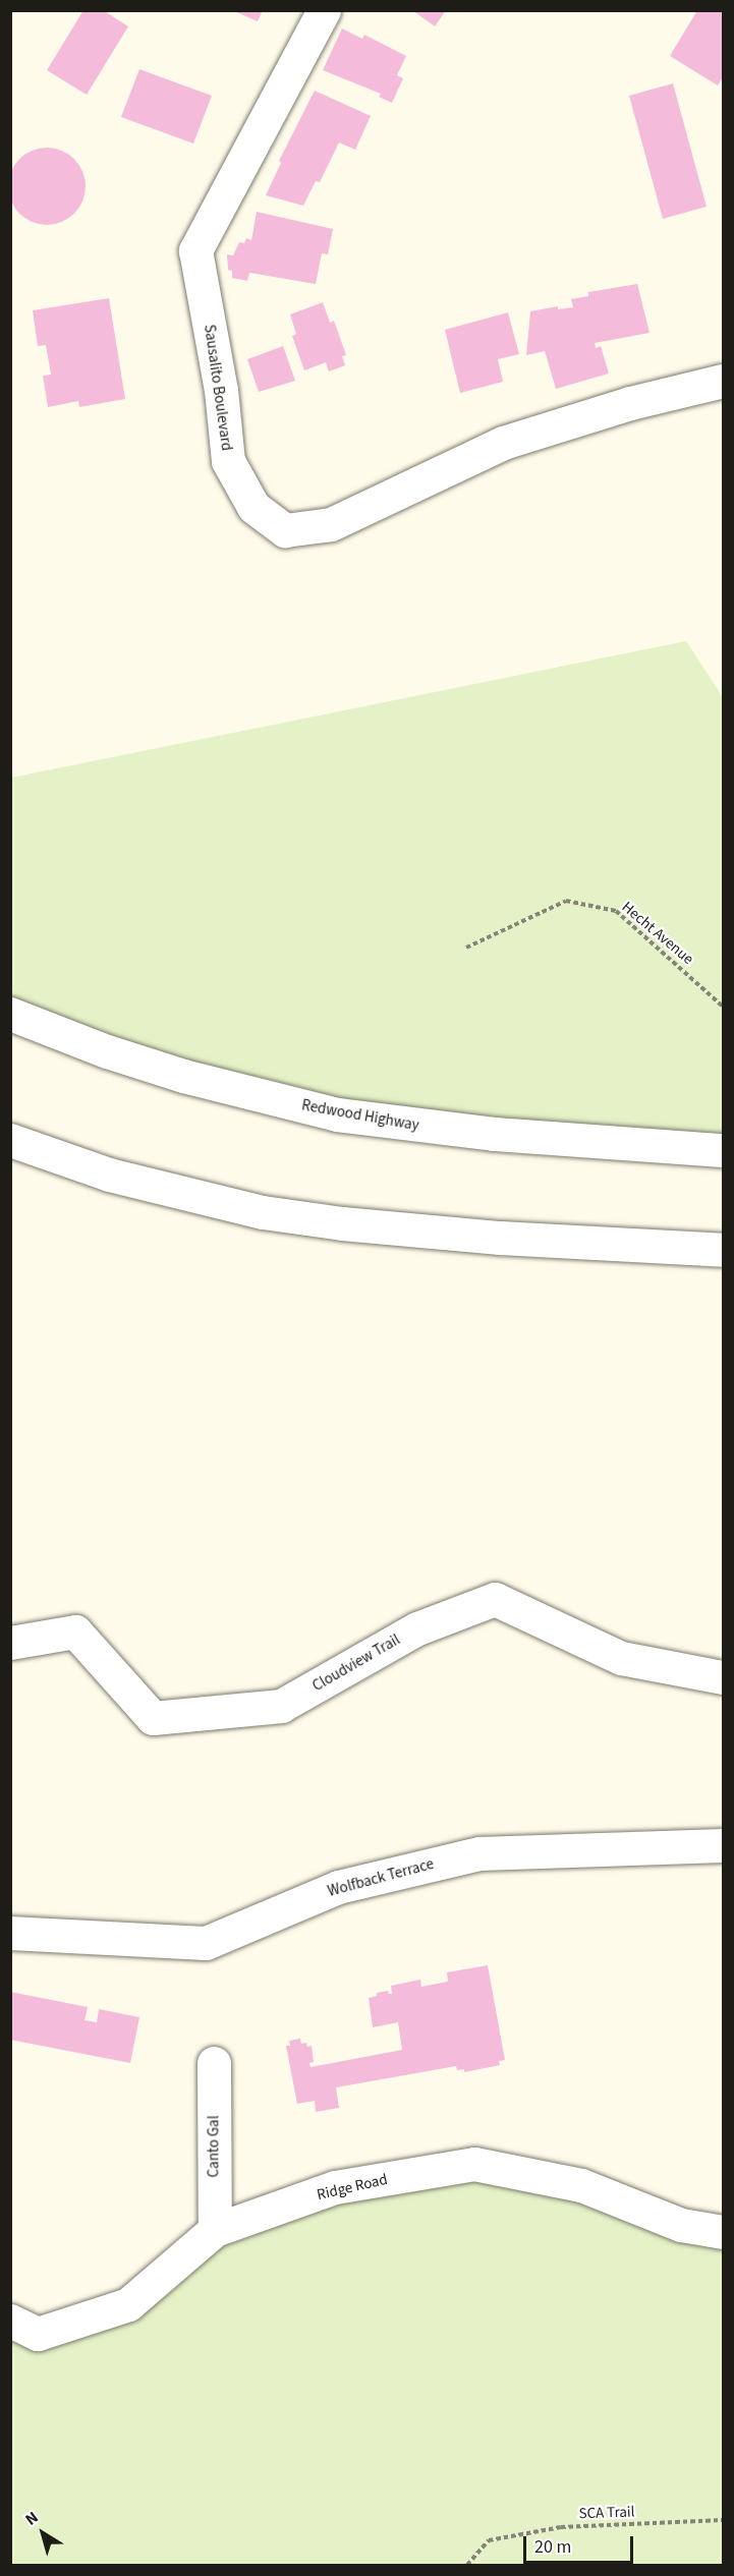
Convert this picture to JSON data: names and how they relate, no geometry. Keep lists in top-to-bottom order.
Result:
{
  "streets": {
    "main road": [
      "Sausalito Boulevard",
      "Redwood Highway",
      "Cloudview Trail",
      "Wolfback Terrace",
      "Canto Gal",
      "Ridge Road"
    ],
    "path": ["Hecht Avenue", "SCA Trail"]
  },
  "crossings": [
    ["Canto Gal", "Ridge Road"]
  ],
  "scale_bar": "20 m",
  "north": "top left"
}
